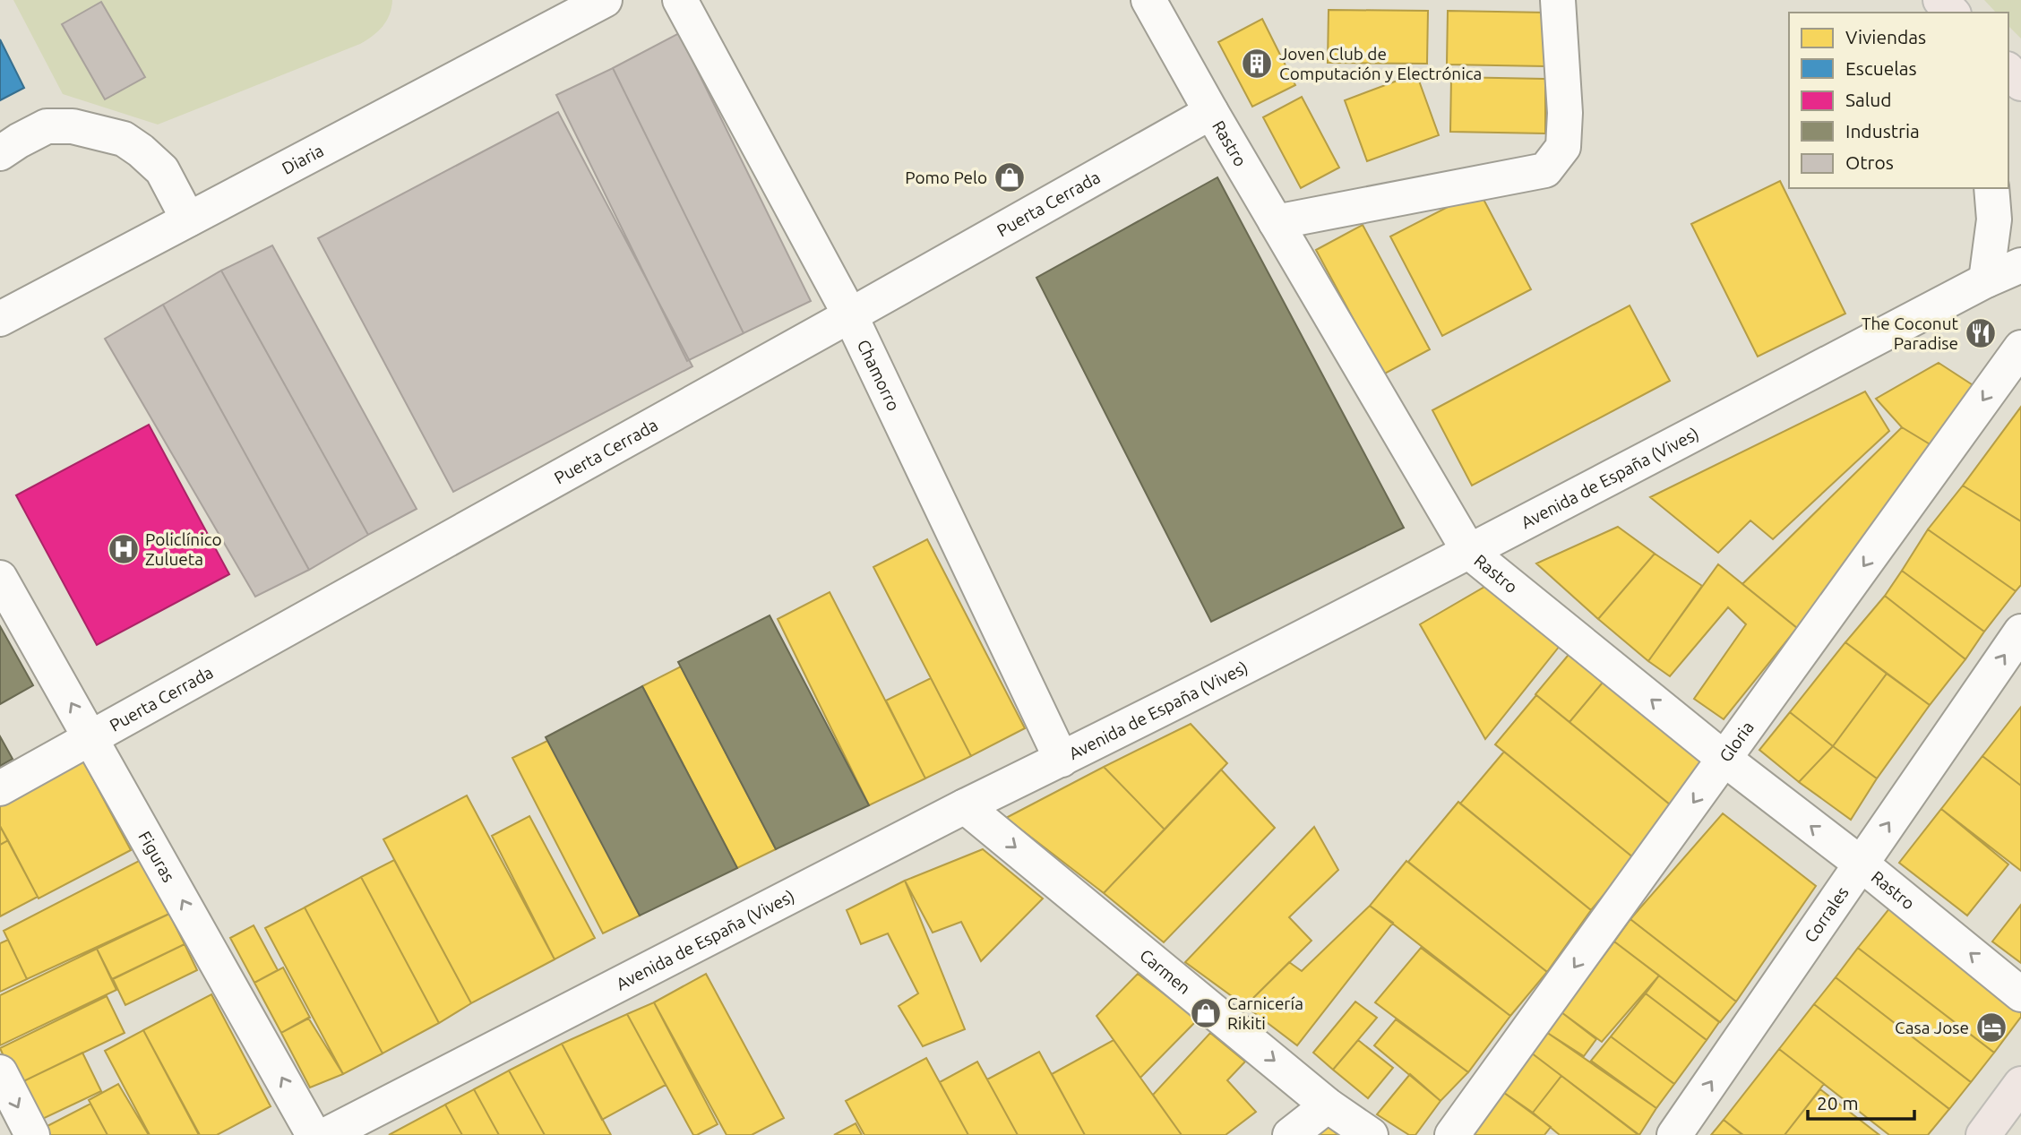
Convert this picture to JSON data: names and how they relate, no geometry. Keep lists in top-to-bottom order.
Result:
{
  "streets": {
    "street": [
      "Rastro",
      "Diaria",
      "Puerta Cerrada",
      "Chamorro",
      "Avenida de España (Vives)",
      "Gloria",
      "Figuras",
      "Corrales",
      "Carmen"
    ]
  },
  "crossings": [
    ["Rastro", "Puerta Cerrada"],
    ["Rastro", "Avenida de España (Vives)"],
    ["Rastro", "Gloria"],
    ["Rastro", "Corrales"],
    ["Puerta Cerrada", "Chamorro"],
    ["Puerta Cerrada", "Figuras"],
    ["Chamorro", "Avenida de España (Vives)"],
    ["Avenida de España (Vives)", "Carmen"]
  ],
  "one_way": [
    "Rastro",
    "Gloria",
    "Figuras",
    "Corrales",
    "Carmen"
  ],
  "places": {
    "building": ["Joven Club de Computación y Electrónica"],
    "shop": ["Pomo Pelo", "Carnicería Rikiti"],
    "restaurant": ["The Coconut Paradise"],
    "hospital": ["Policlínico Zulueta"],
    "hotel": ["Casa Jose"]
  },
  "legend": [
    "Viviendas",
    "Escuelas",
    "Salud",
    "Industria",
    "Otros"
  ],
  "scale_bar": "20 m"
}
